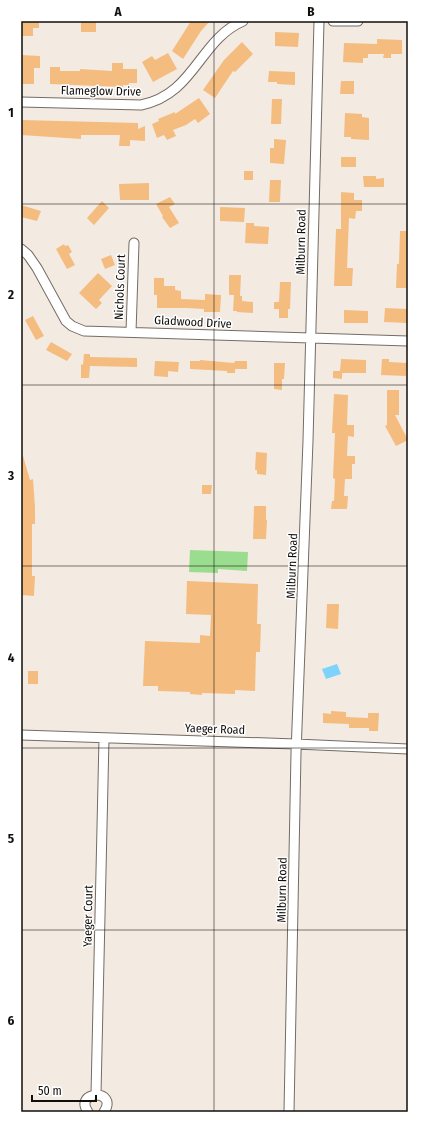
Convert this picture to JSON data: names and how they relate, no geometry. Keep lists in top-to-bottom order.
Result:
{
  "streets": {
    "street": [
      "Flameglow Drive",
      "Milburn Road",
      "Nichols Court",
      "Gladwood Drive",
      "Yaeger Road",
      "Yaeger Court"
    ]
  },
  "crossings": [
    ["Milburn Road", "Gladwood Drive"],
    ["Milburn Road", "Yaeger Road"],
    ["Nichols Court", "Gladwood Drive"],
    ["Yaeger Road", "Yaeger Court"]
  ],
  "scale_bar": "50 m",
  "grid": {
    "columns": ["A", "B"],
    "rows": [
      "1",
      "2",
      "3",
      "4",
      "5",
      "6"
    ]
  }
}
